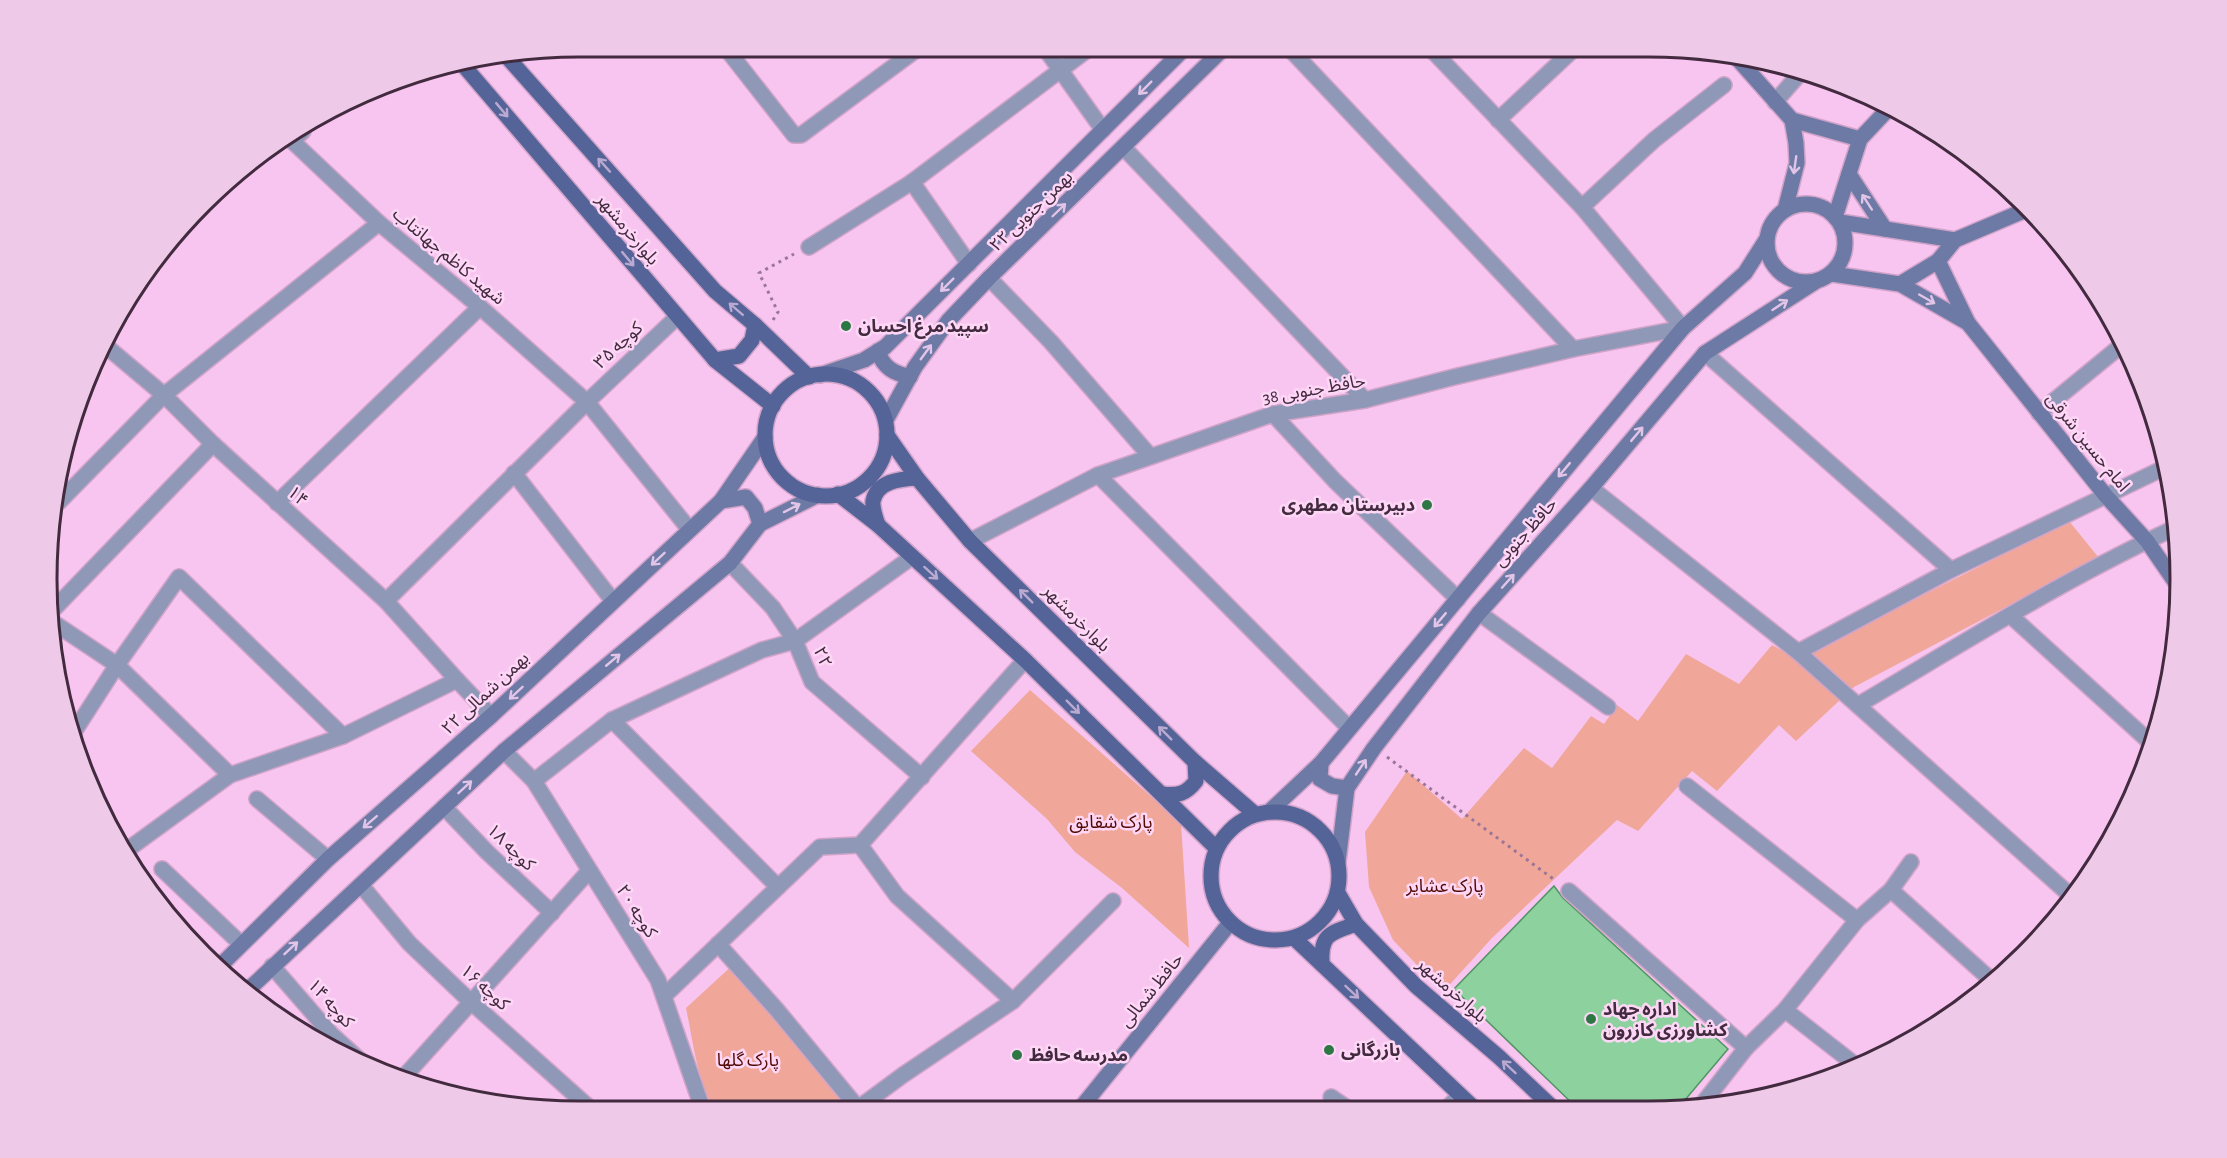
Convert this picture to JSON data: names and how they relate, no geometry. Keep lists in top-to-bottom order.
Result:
{
  "streets": {
    "main road": ["بلوارخرمشهر"],
    "street": [
      "۲۲ بهمن جنوبی",
      "شهید کاظم جهانتاب",
      "کوچه ۳۵",
      "حافظ جنوبی 38",
      "امام حسین شرقی",
      "۱۴",
      "حافظ جنوبی",
      "۲۲",
      "۲۲ بهمن شمالی",
      "کوچه ۱۸",
      "کوچه ۲۰",
      "کوچه ۱۶",
      "حافظ شمالی",
      "کوچه ۱۴"
    ]
  },
  "crossings": [
    ["۲۲ بهمن جنوبی", "بلوارخرمشهر"],
    ["۲۲ بهمن جنوبی", "۲۲ بهمن شمالی"],
    ["بلوارخرمشهر", "کوچه ۳۵"],
    ["بلوارخرمشهر", "حافظ جنوبی 38"],
    ["بلوارخرمشهر", "حافظ جنوبی"],
    ["بلوارخرمشهر", "۲۲ بهمن شمالی"],
    ["بلوارخرمشهر", "حافظ شمالی"],
    ["شهید کاظم جهانتاب", "کوچه ۳۵"],
    ["شهید کاظم جهانتاب", "۲۲ بهمن شمالی"],
    ["کوچه ۳۵", "۱۴"],
    ["حافظ جنوبی 38", "حافظ جنوبی"],
    ["۱۴", "۲۲ بهمن شمالی"],
    ["حافظ جنوبی", "حافظ شمالی"]
  ],
  "parks": ["پارک شقایق", "پارک عشایر", "پارک گلها"],
  "places": [
    "سپید مرغ احسان",
    "دبیرستان مطهری",
    "اداره جهاد کشاورزی کازرون",
    "بازرگانی",
    "مدرسه حافظ"
  ]
}
